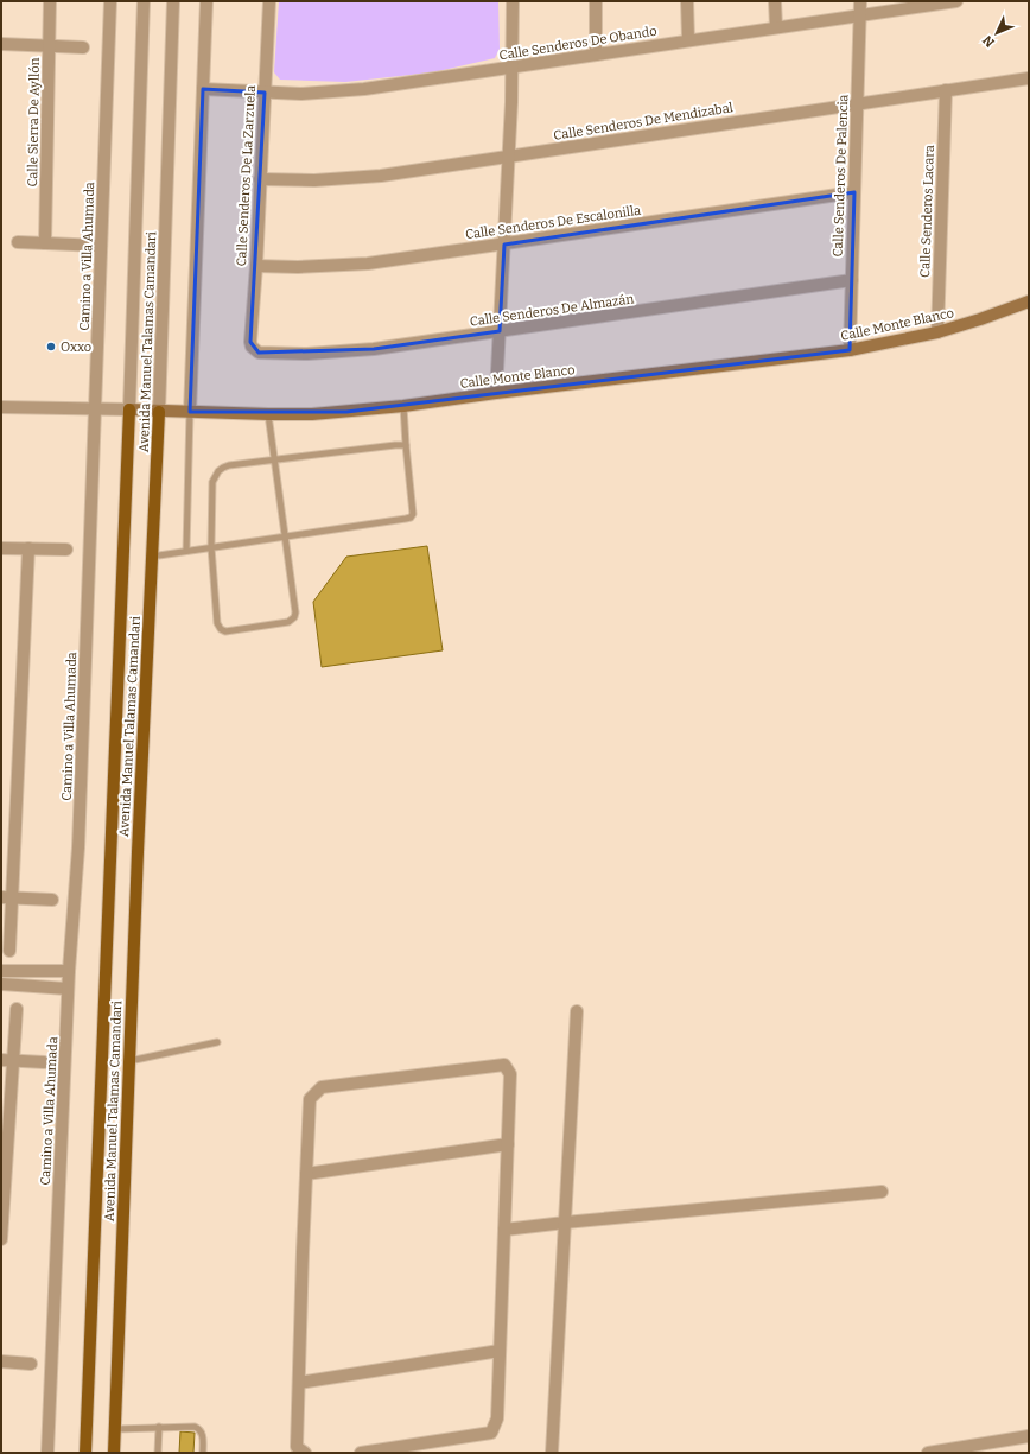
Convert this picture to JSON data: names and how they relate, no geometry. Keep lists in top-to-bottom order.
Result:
{
  "streets": {
    "main road": ["Calle Monte Blanco", "Avenida Manuel Talamas Camandari"],
    "street": [
      "Calle Senderos De Obando",
      "Calle Senderos De Mendizabal",
      "Calle Sierra De Ayllón",
      "Calle Senderos De La Zarzuela",
      "Calle Senderos De Palencia",
      "Calle Senderos Lacara",
      "Calle Senderos De Escalonilla",
      "Camino a Villa Ahumada",
      "Calle Senderos De Almazán"
    ]
  },
  "crossings": [
    ["Calle Senderos De Obando", "Calle Senderos De La Zarzuela"],
    ["Calle Senderos De Obando", "Calle Senderos De Palencia"],
    ["Calle Senderos De Mendizabal", "Calle Senderos De La Zarzuela"],
    ["Calle Senderos De Mendizabal", "Calle Senderos De Palencia"],
    ["Calle Senderos De Mendizabal", "Calle Senderos Lacara"],
    ["Calle Senderos De La Zarzuela", "Calle Senderos De Escalonilla"],
    ["Calle Senderos De La Zarzuela", "Calle Senderos De Almazán"],
    ["Calle Senderos De Palencia", "Calle Senderos De Escalonilla"],
    ["Calle Senderos De Palencia", "Calle Senderos De Almazán"],
    ["Calle Senderos De Palencia", "Calle Monte Blanco"],
    ["Calle Senderos Lacara", "Calle Monte Blanco"],
    ["Camino a Villa Ahumada", "Calle Monte Blanco"],
    ["Calle Monte Blanco", "Avenida Manuel Talamas Camandari"]
  ],
  "places": ["Oxxo"],
  "north": "bottom left"
}
